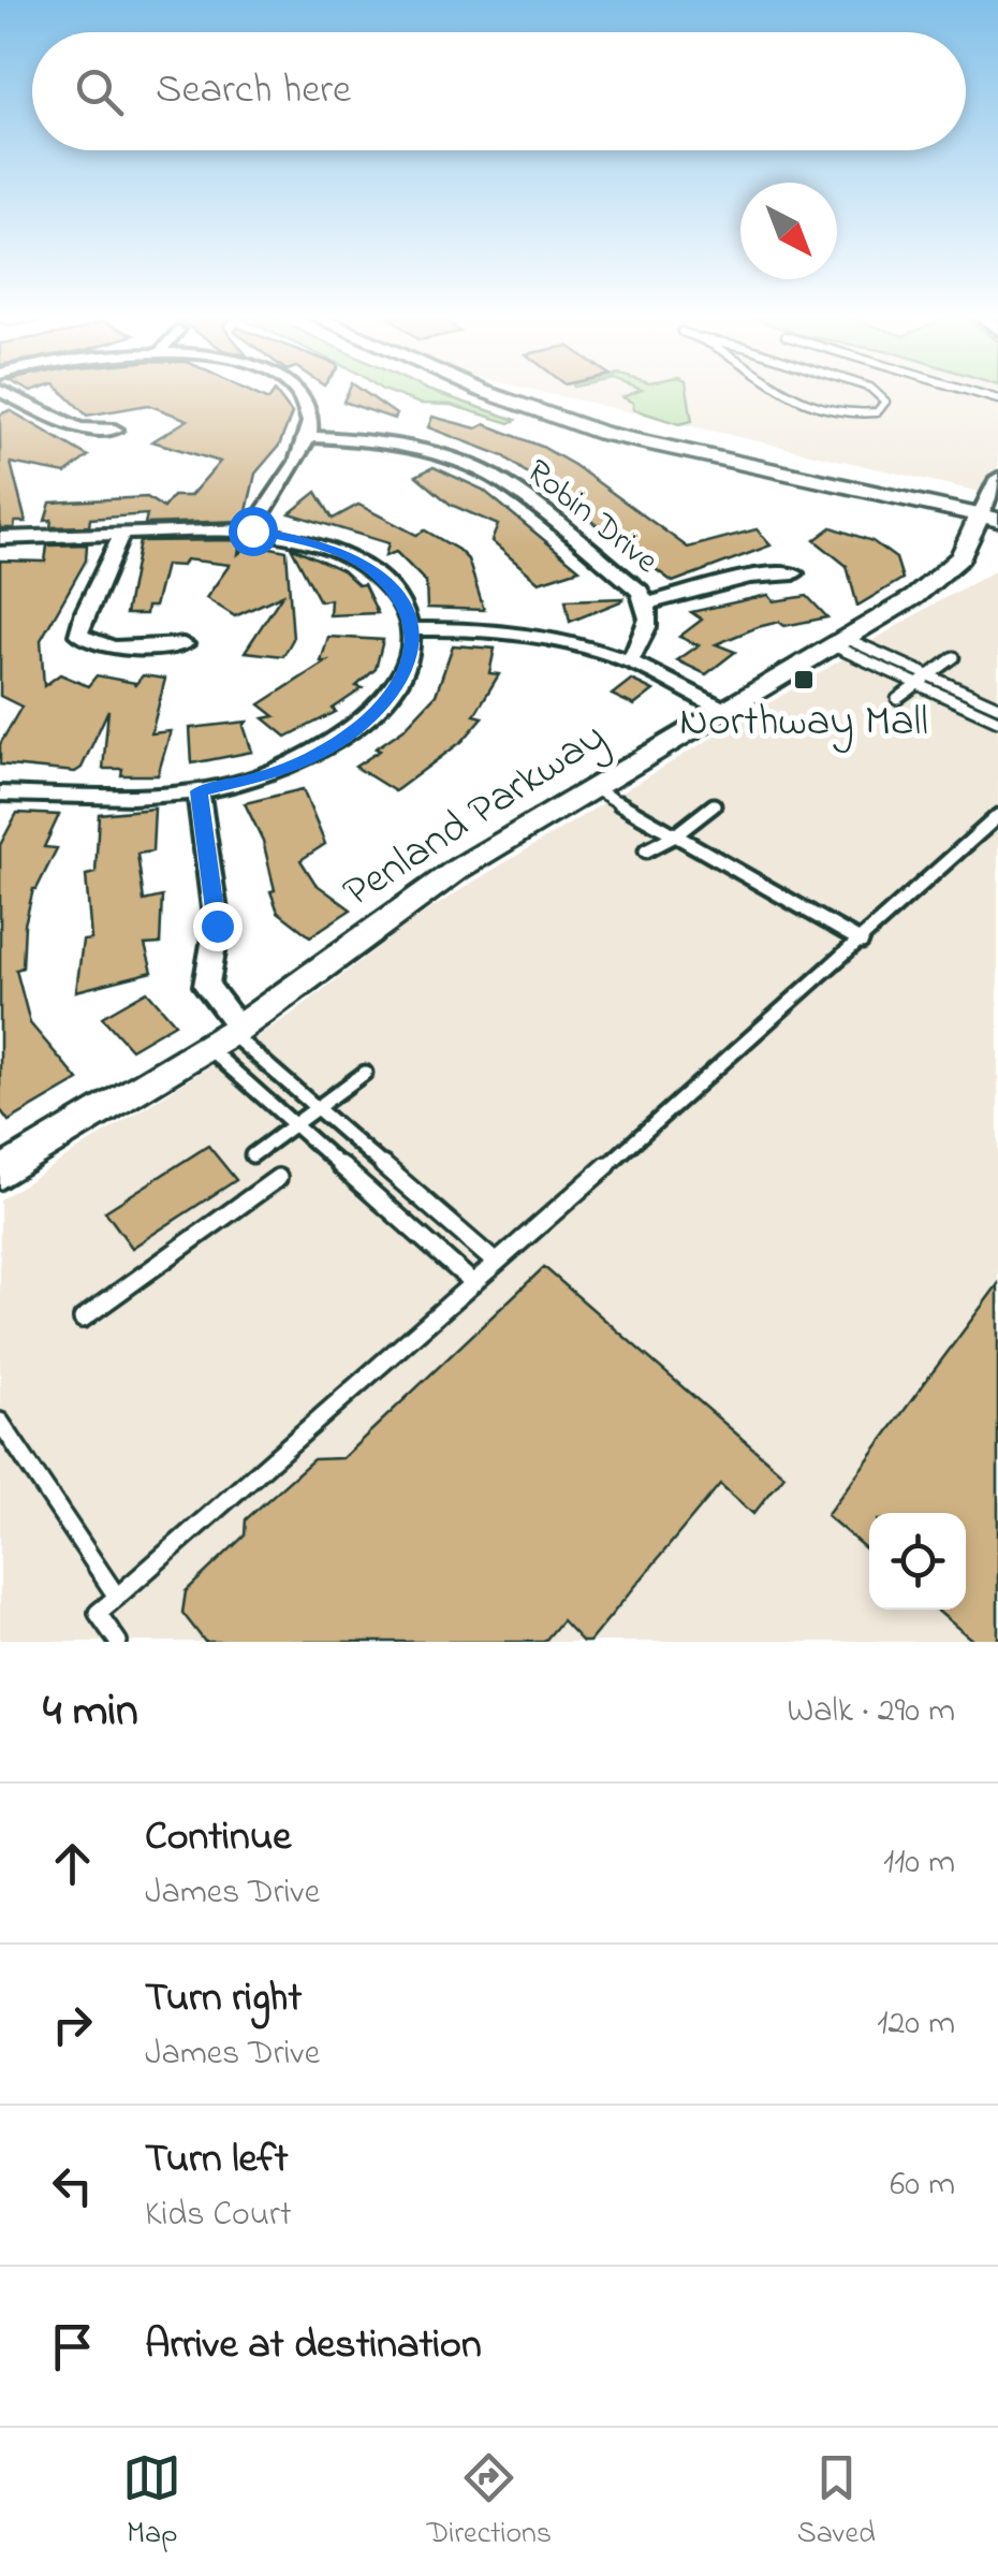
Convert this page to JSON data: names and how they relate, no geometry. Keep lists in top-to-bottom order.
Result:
{
  "streets": {
    "street": ["Robin Drive", "Penland Parkway"]
  },
  "places": {
    "transit": ["Northway Mall"]
  },
  "north": "bottom right",
  "page": {
    "search": "Search here",
    "heading": ["4 min", "Walk · 290 m"],
    "list": [
      ["Continue", "James Drive", "110 m"],
      ["Turn right", "James Drive", "120 m"],
      ["Turn left", "Kids Court", "60 m"],
      "Arrive at destination"
    ],
    "nav": ["Map", "Directions", "Saved"]
  }
}
